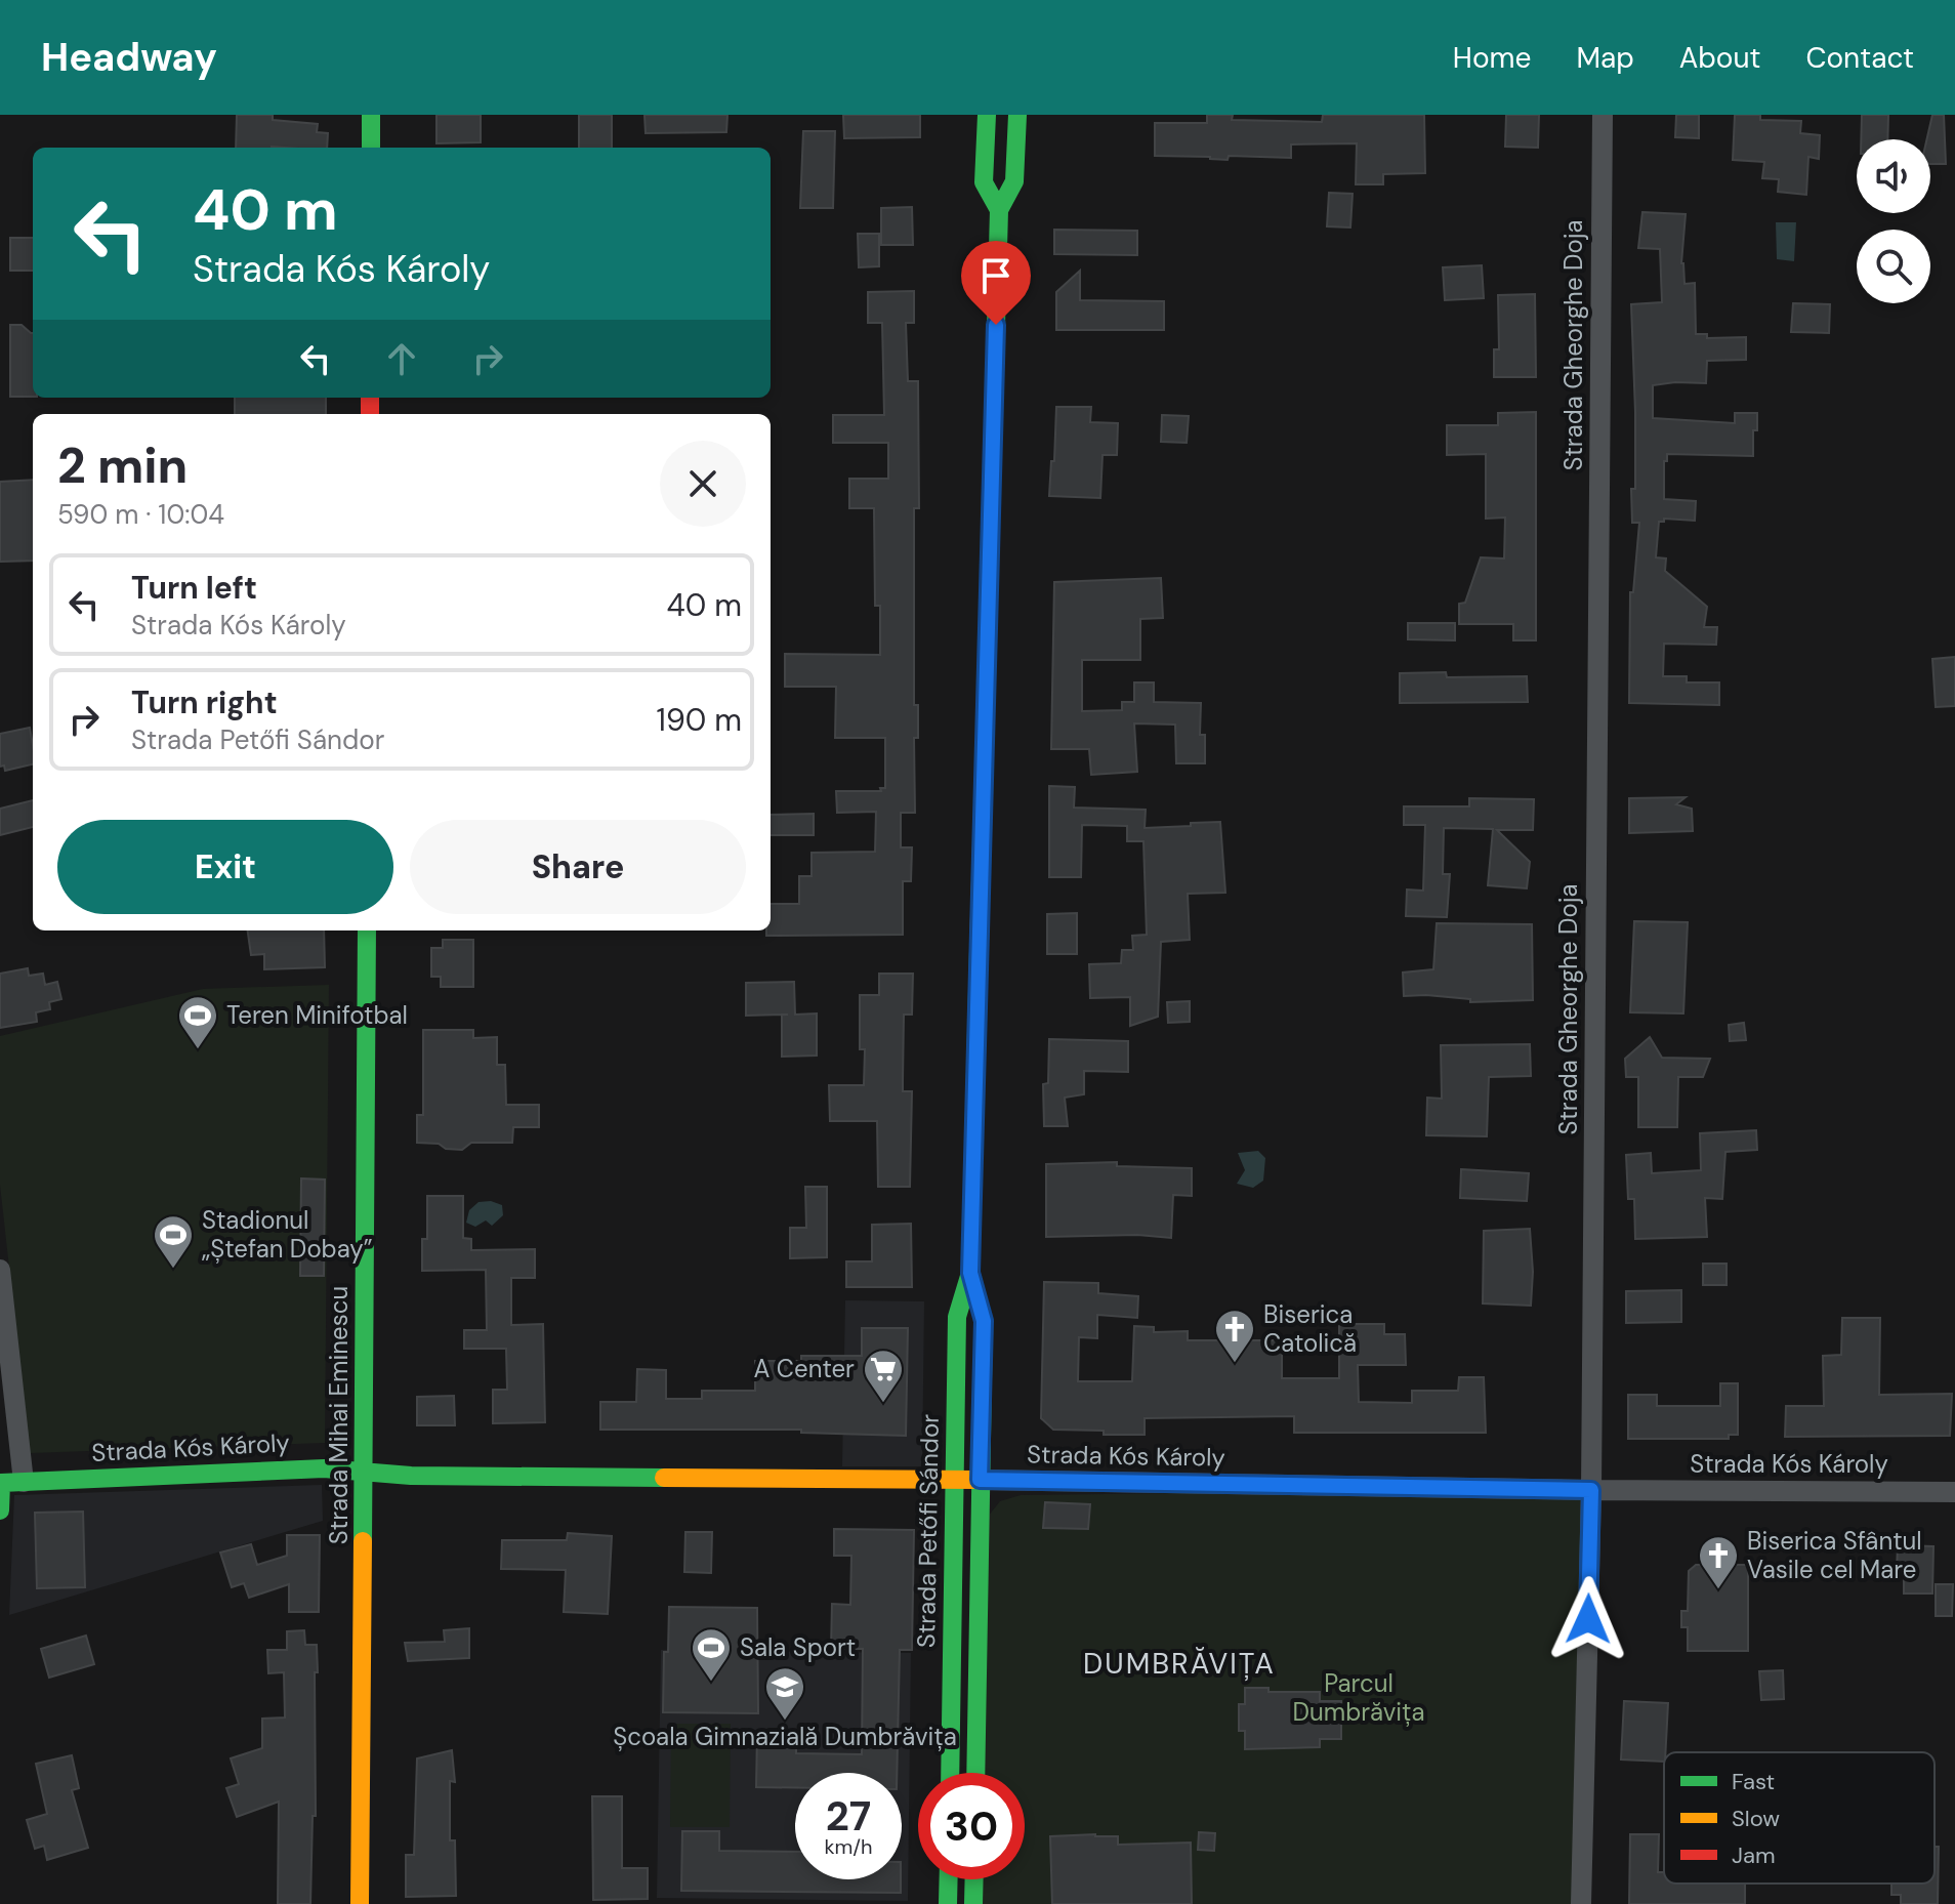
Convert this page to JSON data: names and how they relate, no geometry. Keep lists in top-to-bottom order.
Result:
{
  "streets": {
    "main road": ["Strada Mihai Eminescu", "Strada Kós Károly", "Strada Petőfi Sándor"],
    "street": ["Strada Gheorghe Doja"]
  },
  "crossings": [
    ["Strada Gheorghe Doja", "Strada Kós Károly"],
    ["Strada Mihai Eminescu", "Strada Kós Károly"],
    ["Strada Kós Károly", "Strada Petőfi Sándor"]
  ],
  "districts": ["DUMBRĂVIȚA"],
  "parks": ["Parcul Dumbrăvița"],
  "places": {
    "sports": ["Teren Minifotbal", "Stadionul „Ștefan Dobay”", "Sala Sport"],
    "church": ["Biserica Catolică", "Biserica Sfântul Vasile cel Mare"],
    "supermarket": ["A Center"],
    "school or university": ["Școala Gimnazială Dumbrăvița"]
  },
  "legend": ["Fast", "Slow", "Jam"],
  "page": {
    "header": "Headway",
    "nav": [
      "Home",
      "Map",
      "About",
      "Contact"
    ],
    "turn": ["40 m", "Strada Kós Károly"],
    "heading": ["2 min", "590 m · 10:04"],
    "list": [
      {
        "name": "Turn left",
        "note": "Strada Kós Károly",
        "value": "40 m"
      },
      {
        "name": "Turn right",
        "note": "Strada Petőfi Sándor",
        "value": "190 m"
      }
    ],
    "buttons": ["Exit", "Share"],
    "speed": "27 km/h",
    "limit": "30"
  }
}
